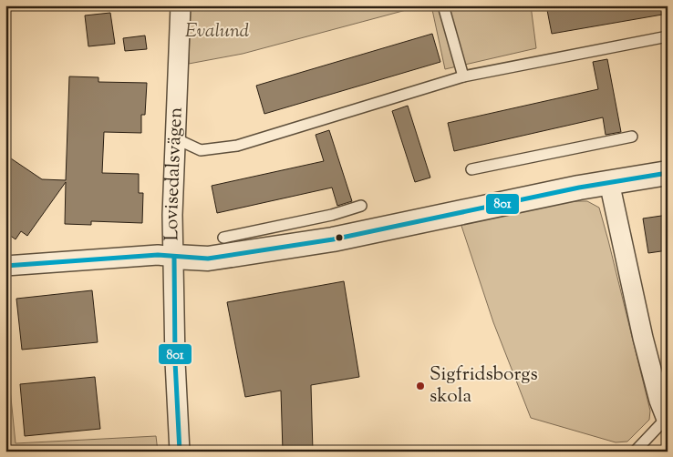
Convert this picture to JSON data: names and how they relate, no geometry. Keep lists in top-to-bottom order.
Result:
{
  "streets": {
    "street": ["Lovisedalsvägen"]
  },
  "parks": ["Evalund"],
  "places": ["Sigfridsborgs skola"],
  "lines": ["transit line 801"]
}
